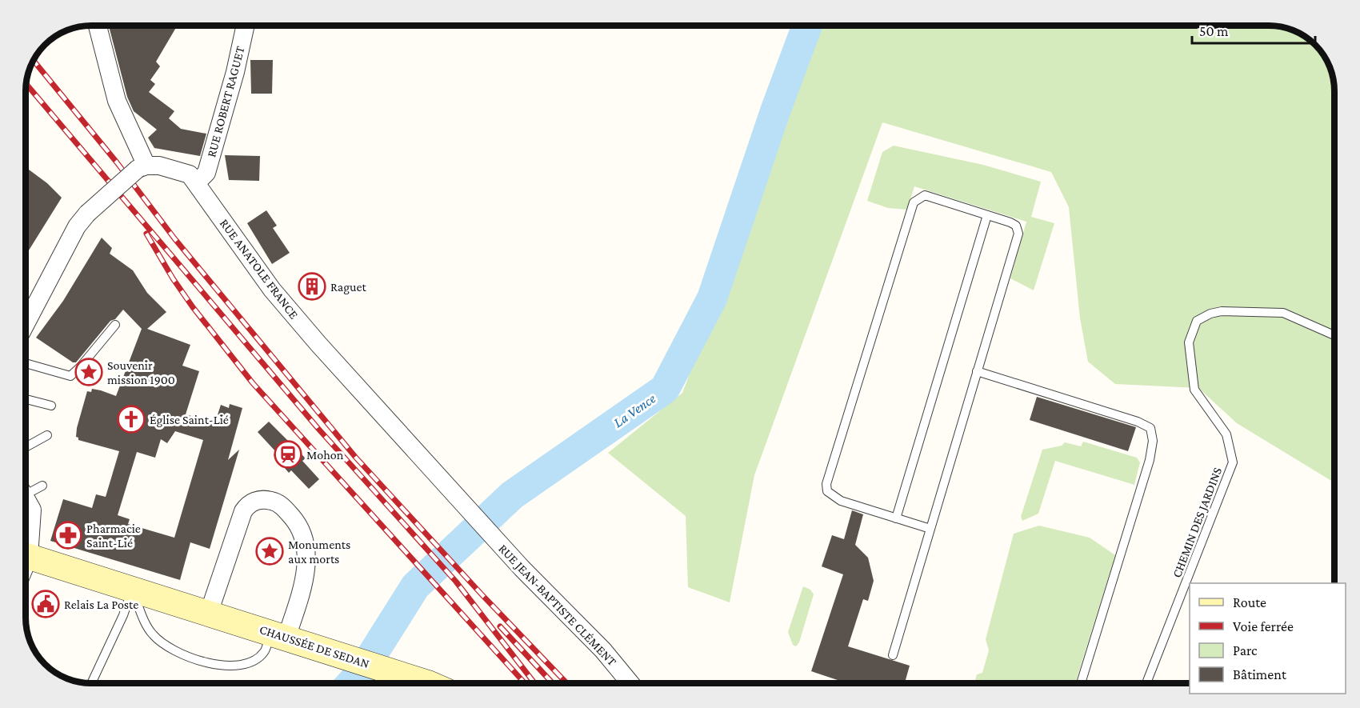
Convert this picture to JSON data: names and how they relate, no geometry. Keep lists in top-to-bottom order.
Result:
{
  "streets": {
    "main road": ["CHAUSSÉE DE SEDAN"],
    "street": ["RUE ROBERT RAGUET", "RUE ANATOLE FRANCE", "RUE JEAN-BAPTISTE CLÉMENT"],
    "lane": ["CHEMIN DES JARDINS"]
  },
  "crossings": [
    ["RUE ROBERT RAGUET", "RUE ANATOLE FRANCE"],
    ["RUE ANATOLE FRANCE", "RUE JEAN-BAPTISTE CLÉMENT"]
  ],
  "water": ["La Vence"],
  "places": {
    "building": ["Raguet"],
    "place": ["Souvenir mission 1900", "Monuments aux morts"],
    "church": ["Église Saint-Lié"],
    "station": ["Mohon"],
    "pharmacy": ["Pharmacie Saint-Lié"],
    "public building": ["Relais La Poste"]
  },
  "legend": [
    "Route",
    "Voie ferrée",
    "Parc",
    "Bâtiment"
  ],
  "scale_bar": "50 m"
}
